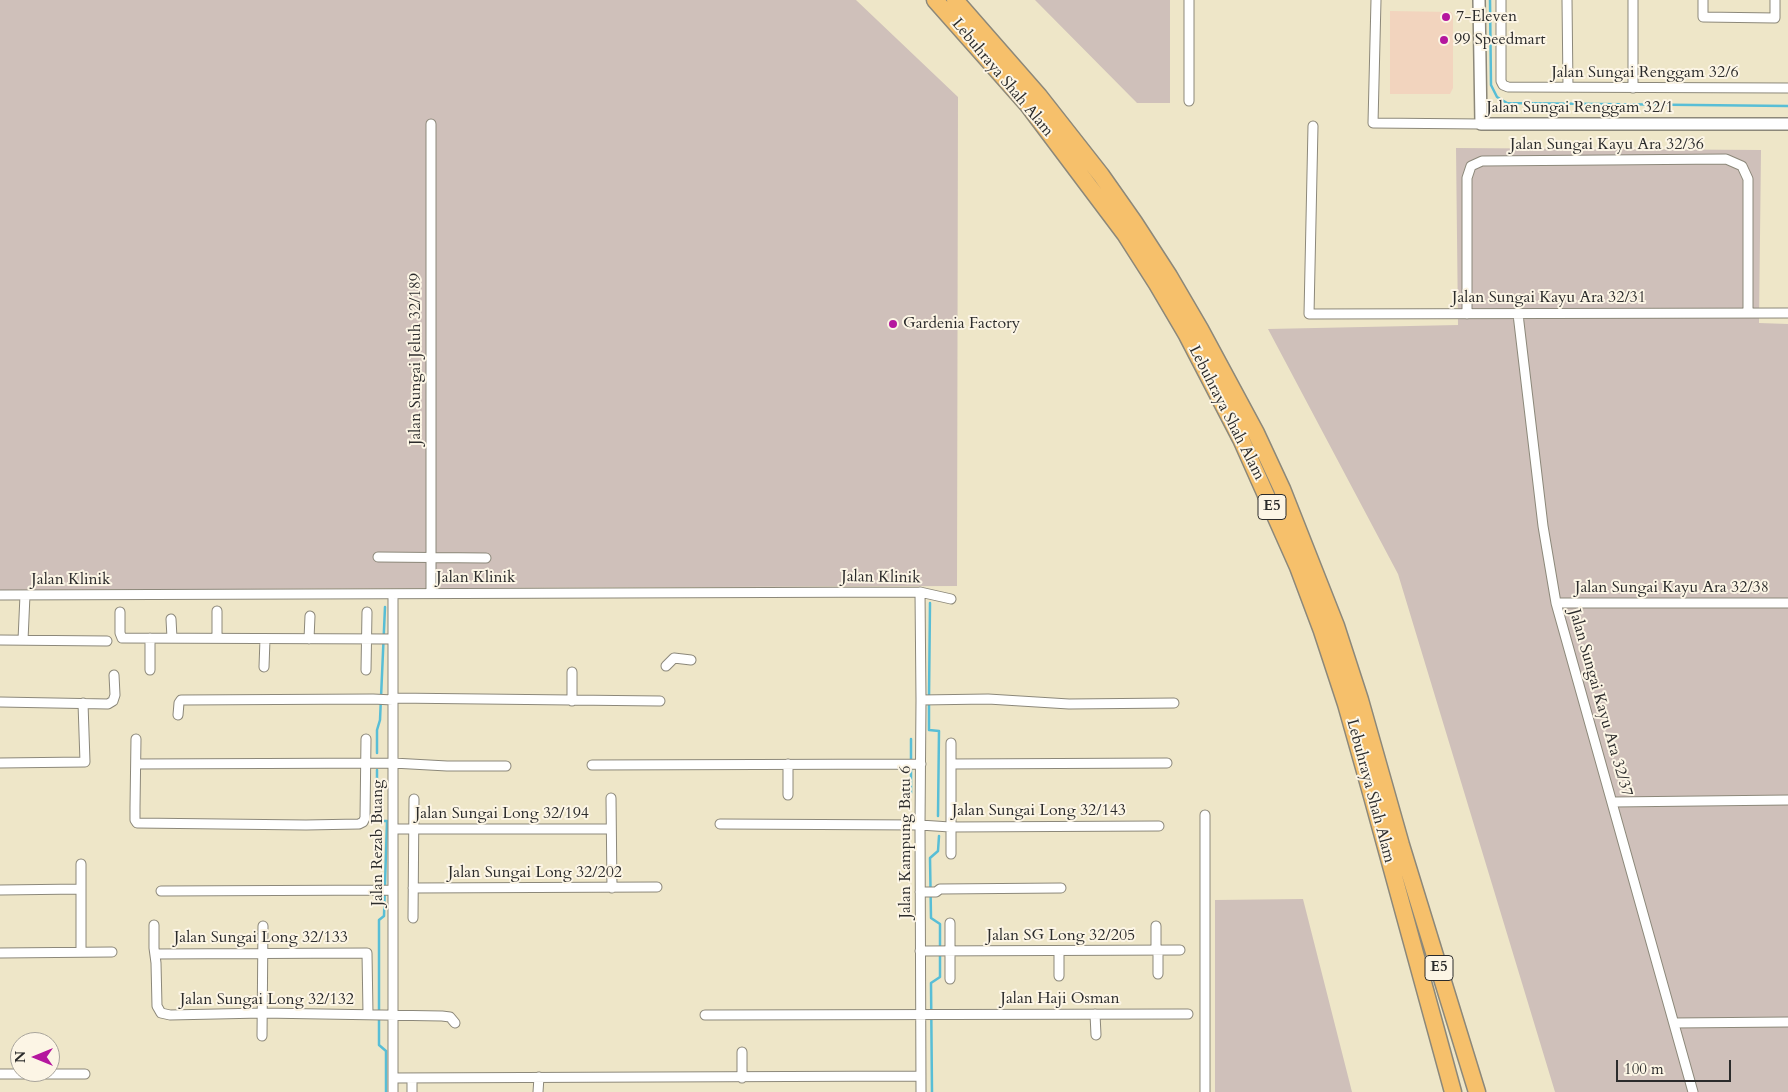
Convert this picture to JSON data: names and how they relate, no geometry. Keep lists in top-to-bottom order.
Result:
{
  "streets": {
    "highway": ["Lebuhraya Shah Alam", "E5"],
    "street": [
      "Jalan Sungai Renggam 32/6",
      "Jalan Sungai Renggam 32/1",
      "Jalan Sungai Kayu Ara 32/36",
      "Jalan Sungai Kayu Ara 32/31",
      "Jalan Sungai Jeluh 32/189",
      "Jalan Klinik",
      "Jalan Sungai Kayu Ara 32/38",
      "Jalan Sungai Kayu Ara 32/37",
      "Jalan Sungai Long 32/143",
      "Jalan Sungai Long 32/194",
      "Jalan Kampung Batu 6",
      "Jalan Rezab Buang",
      "Jalan Sungai Long 32/202",
      "Jalan SG Long 32/205",
      "Jalan Sungai Long 32/133",
      "Jalan Haji Osman",
      "Jalan Sungai Long 32/132"
    ]
  },
  "crossings": [
    ["Jalan Sungai Kayu Ara 32/36", "Jalan Sungai Kayu Ara 32/31"],
    ["Jalan Sungai Kayu Ara 32/31", "Jalan Sungai Kayu Ara 32/37"],
    ["Jalan Sungai Jeluh 32/189", "Jalan Klinik"],
    ["Jalan Klinik", "Jalan Kampung Batu 6"],
    ["Jalan Klinik", "Jalan Rezab Buang"],
    ["Jalan Sungai Kayu Ara 32/38", "Jalan Sungai Kayu Ara 32/37"],
    ["Jalan Sungai Long 32/143", "Jalan Kampung Batu 6"],
    ["Jalan Sungai Long 32/194", "Jalan Rezab Buang"],
    ["Jalan Kampung Batu 6", "Jalan SG Long 32/205"],
    ["Jalan Kampung Batu 6", "Jalan Haji Osman"],
    ["Jalan Rezab Buang", "Jalan Sungai Long 32/132"],
    ["Jalan Sungai Long 32/133", "Jalan Sungai Long 32/132"]
  ],
  "places": ["7-Eleven", "99 Speedmart", "Gardenia Factory"],
  "scale_bar": "100 m",
  "north": "left"
}
